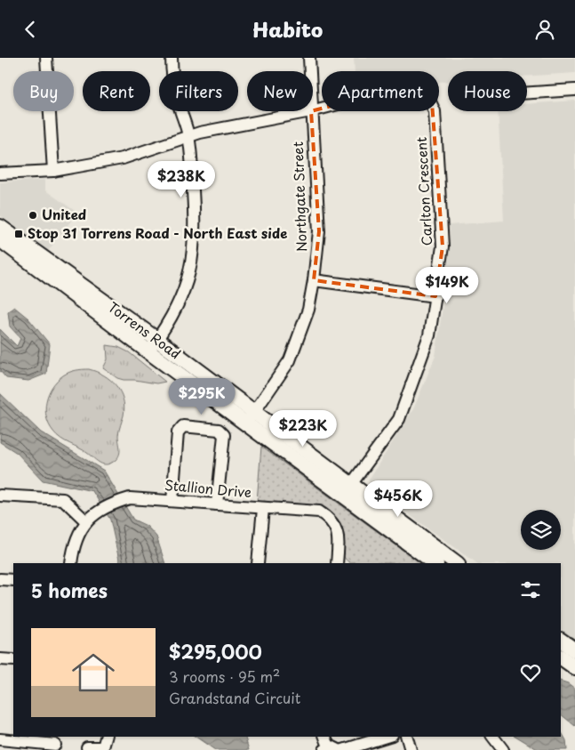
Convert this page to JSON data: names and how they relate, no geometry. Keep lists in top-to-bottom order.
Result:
{
  "streets": {
    "main road": ["Torrens Road"],
    "street": ["Carlton Crescent", "Northgate Street", "Stallion Drive"]
  },
  "crossings": [
    ["Carlton Crescent", "Torrens Road"],
    ["Northgate Street", "Torrens Road"]
  ],
  "places": {
    "other": ["United"],
    "transit": ["Stop 31 Torrens Road - North East side"]
  },
  "page": {
    "header": "Habito",
    "chip": [
      "Buy",
      "Rent",
      "Filters",
      "New",
      "Apartment",
      "House"
    ],
    "price": [
      "$238K",
      "$149K",
      "$295K",
      "$223K",
      "$456K"
    ],
    "heading": "5 homes",
    "list": [
      {
        "name": "$295,000",
        "note": "3 rooms · 95 m² · Grandstand Circuit"
      }
    ]
  }
}
